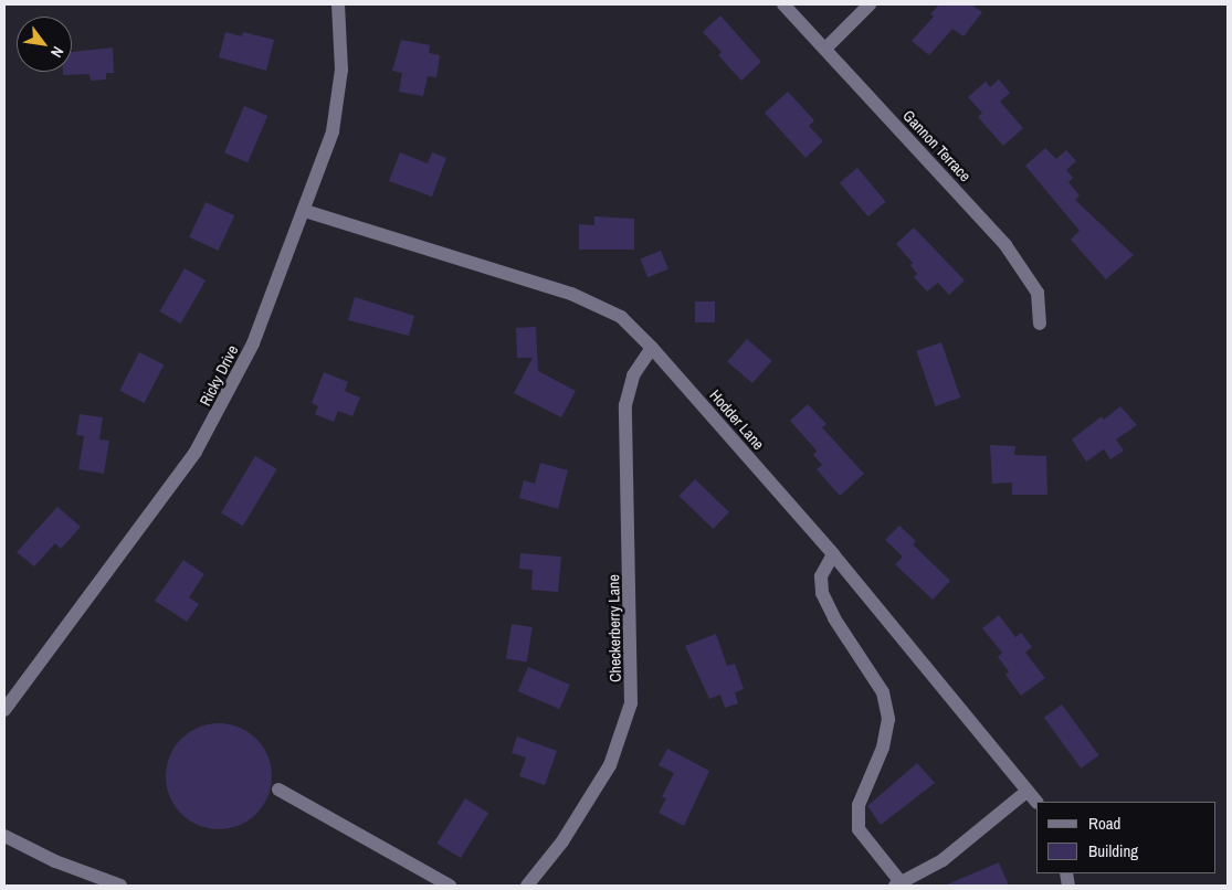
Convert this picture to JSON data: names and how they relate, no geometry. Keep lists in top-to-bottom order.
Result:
{
  "streets": {
    "street": [
      "Gannon Terrace",
      "Ricky Drive",
      "Hodder Lane",
      "Checkerberry Lane"
    ]
  },
  "crossings": [
    ["Ricky Drive", "Hodder Lane"],
    ["Hodder Lane", "Checkerberry Lane"]
  ],
  "legend": ["Road", "Building"],
  "north": "bottom right"
}
